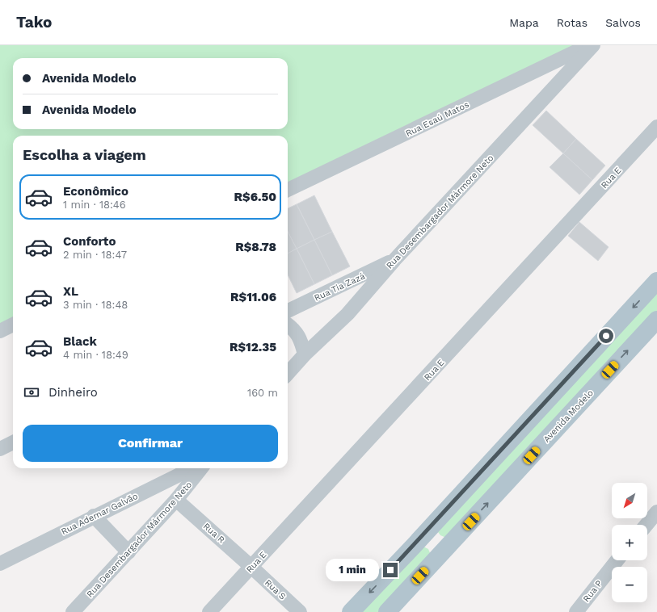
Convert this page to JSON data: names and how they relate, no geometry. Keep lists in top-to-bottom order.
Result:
{
  "streets": {
    "main road": ["Avenida Modelo"],
    "street": [
      "Rua Esaú Matos",
      "Rua E",
      "Rua Desembargador Mármore Neto",
      "Rua Tia Zazá",
      "Rua Ademar Galvão",
      "Rua R",
      "Rua S",
      "Rua P"
    ]
  },
  "crossings": [
    ["Rua E", "Rua R"],
    ["Rua E", "Rua S"],
    ["Rua Desembargador Mármore Neto", "Rua Tia Zazá"],
    ["Rua Desembargador Mármore Neto", "Rua R"],
    ["Rua R", "Rua S"]
  ],
  "north": "bottom left",
  "page": {
    "header": "Tako",
    "nav": ["Mapa", "Rotas", "Salvos"],
    "banner": ["Avenida Modelo", "Avenida Modelo"],
    "heading": "Escolha a viagem",
    "list": [
      {
        "name": "Econômico",
        "note": "1 min · 18:46",
        "value": "R$6.50"
      },
      {
        "name": "Conforto",
        "note": "2 min · 18:47",
        "value": "R$8.78"
      },
      {
        "name": "XL",
        "note": "3 min · 18:48",
        "value": "R$11.06"
      },
      {
        "name": "Black",
        "note": "4 min · 18:49",
        "value": "R$12.35"
      }
    ],
    "pay": ["Dinheiro", "160 m"],
    "buttons": "Confirmar",
    "map_buttons": ["+", "−"],
    "bubble": "1 min"
  }
}
